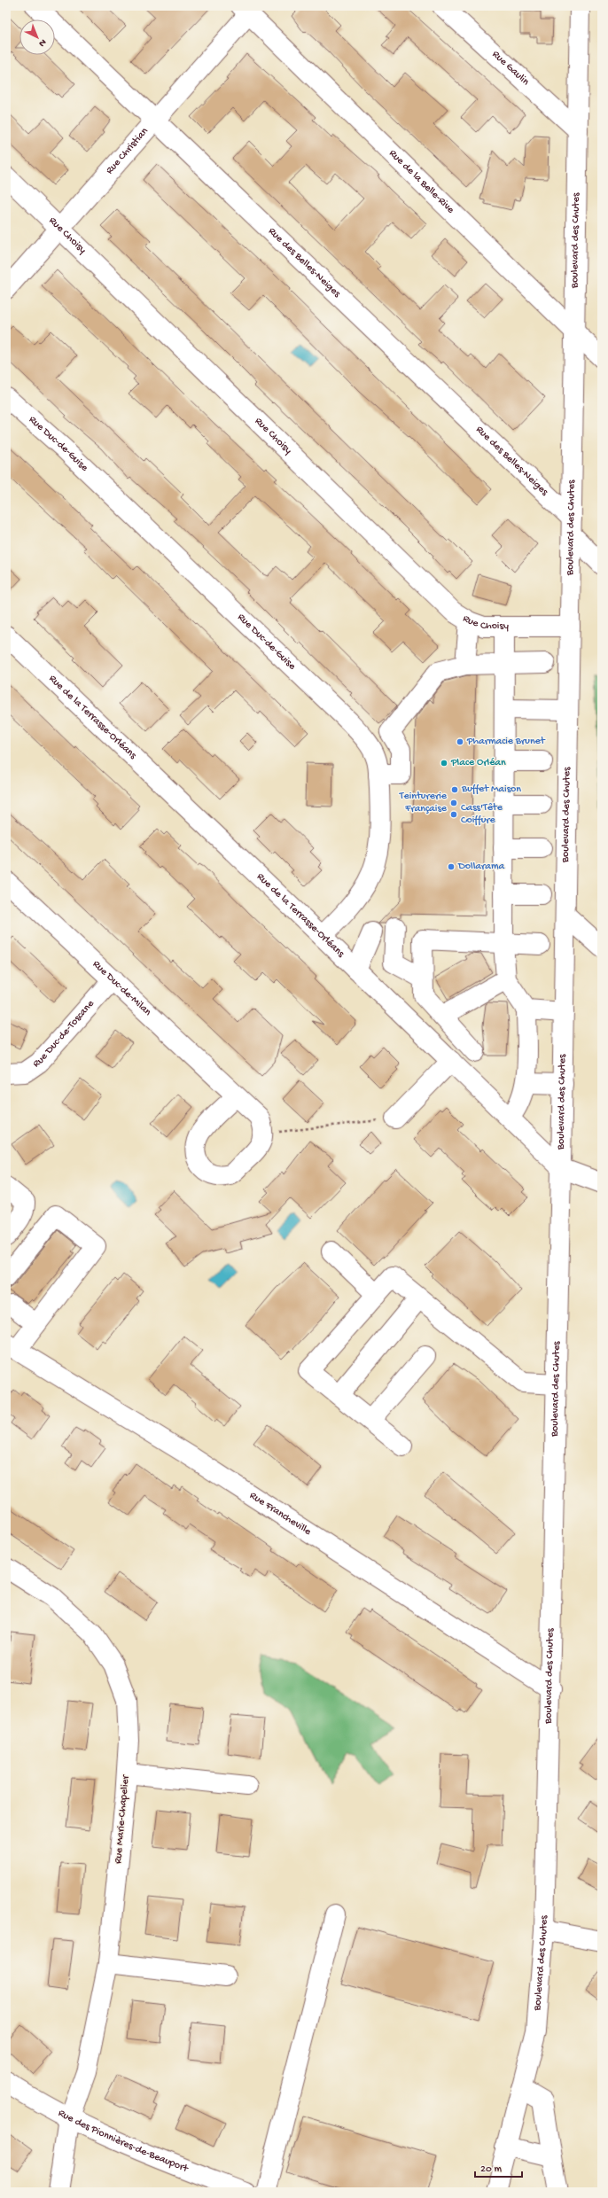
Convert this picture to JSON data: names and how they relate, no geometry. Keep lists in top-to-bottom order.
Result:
{
  "streets": {
    "street": [
      "Rue Gaulin",
      "Rue Christian",
      "Rue de la Belle-Rive",
      "Rue Choisy",
      "Boulevard des Chutes",
      "Rue des Belles-Neiges",
      "Rue Duc-de-Guise",
      "Rue de la Terrasse-Orléans",
      "Rue Duc-de-Milan",
      "Rue Duc-de-Toscane",
      "Rue Francheville",
      "Rue Marie-Chapelier",
      "Rue des Pionnières-de-Beauport"
    ]
  },
  "crossings": [
    ["Rue Gaulin", "Boulevard des Chutes"],
    ["Rue Christian", "Rue de la Belle-Rive"],
    ["Rue Christian", "Rue Choisy"],
    ["Rue Christian", "Rue des Belles-Neiges"],
    ["Rue de la Belle-Rive", "Boulevard des Chutes"],
    ["Rue Choisy", "Boulevard des Chutes"],
    ["Boulevard des Chutes", "Rue des Belles-Neiges"],
    ["Boulevard des Chutes", "Rue de la Terrasse-Orléans"],
    ["Boulevard des Chutes", "Rue Francheville"],
    ["Rue Duc-de-Guise", "Rue de la Terrasse-Orléans"],
    ["Rue Duc-de-Milan", "Rue Duc-de-Toscane"],
    ["Rue Marie-Chapelier", "Rue des Pionnières-de-Beauport"]
  ],
  "places": [
    "Pharmacie Brunet",
    "Place Orléan",
    "Buffet Maison",
    "Teinturerie Française",
    "Cass'Tête Coiffure",
    "Dollarama"
  ],
  "scale_bar": "20 m",
  "north": "bottom right"
}
